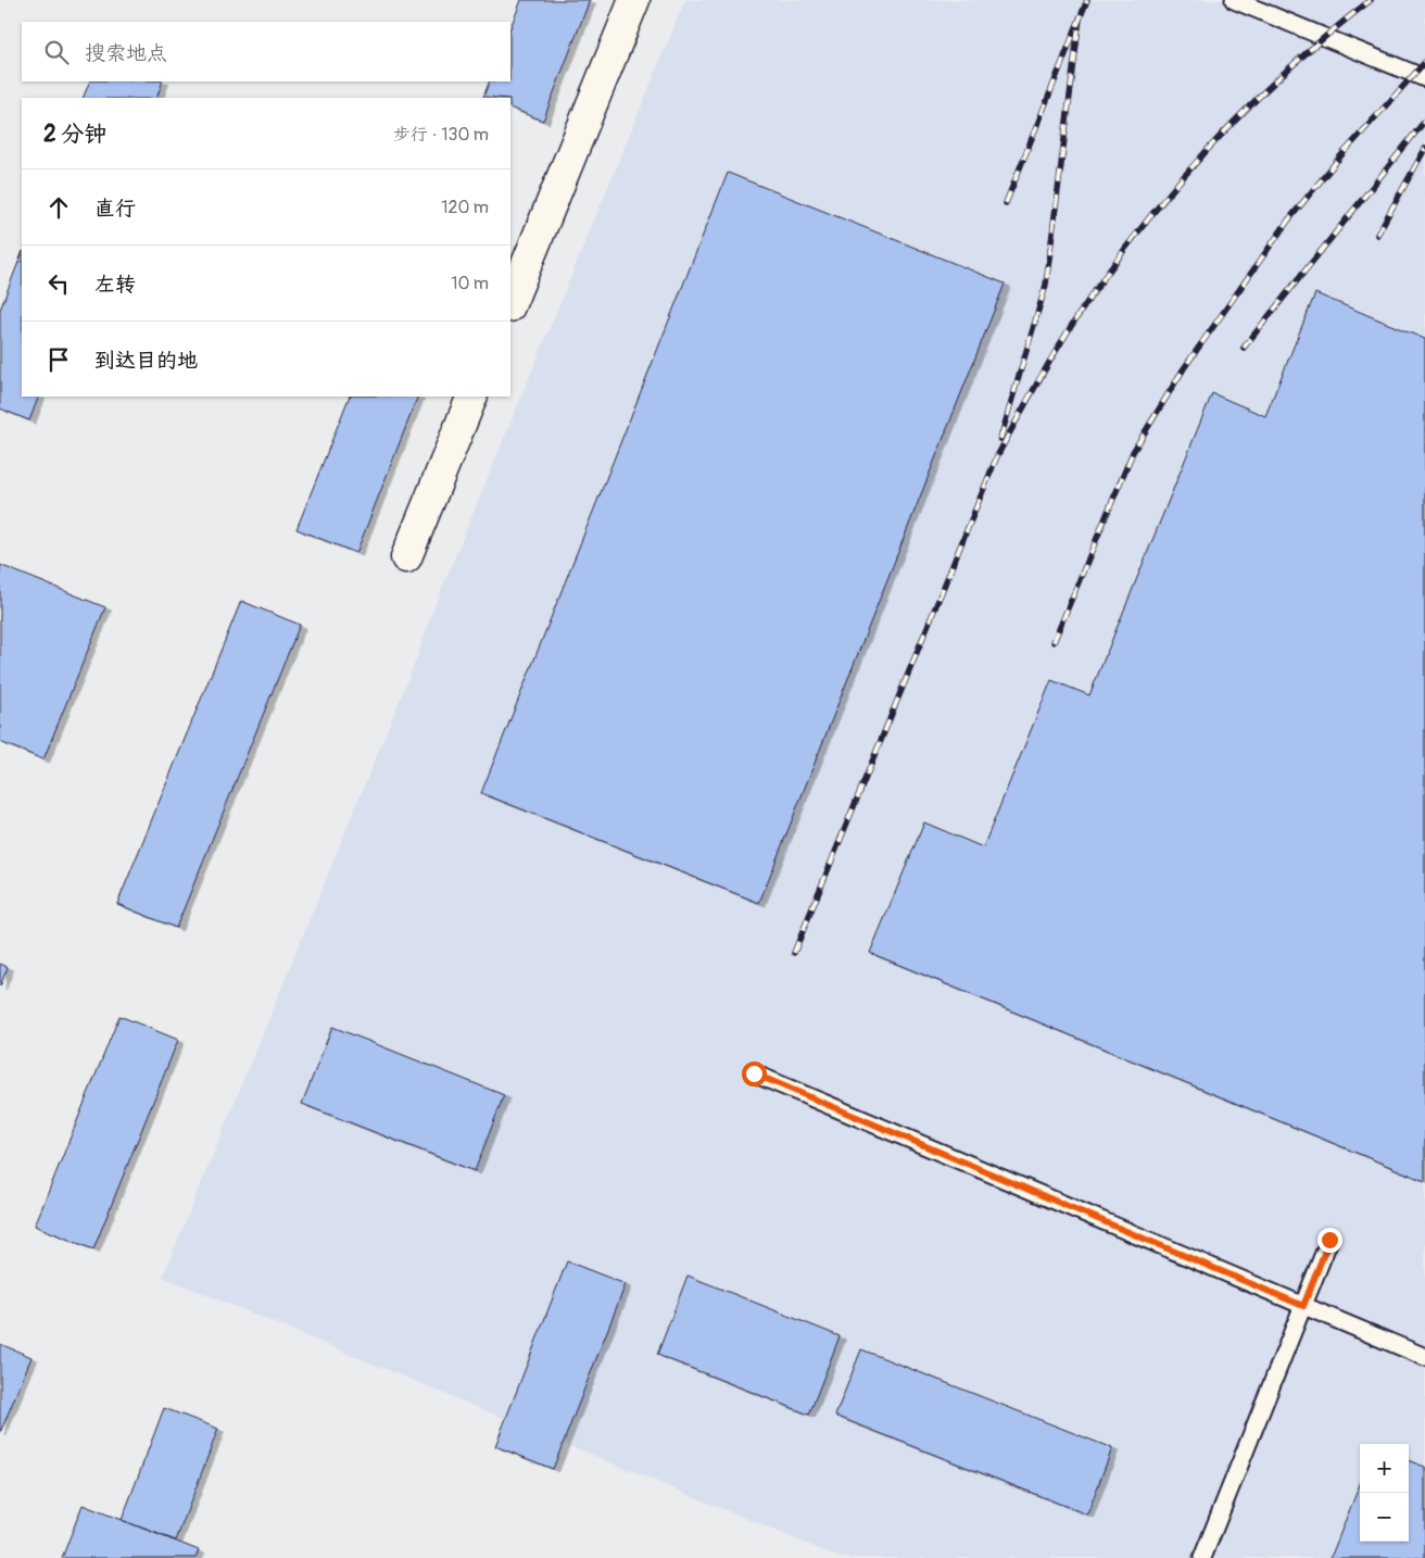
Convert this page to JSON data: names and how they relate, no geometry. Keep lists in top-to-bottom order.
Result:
{
  "page": {
    "search": "搜索地点",
    "heading": ["2 分钟", "步行 · 130 m"],
    "list": [
      ["直行", "120 m"],
      ["左转", "10 m"],
      "到达目的地"
    ],
    "map_buttons": ["+", "−"]
  }
}
